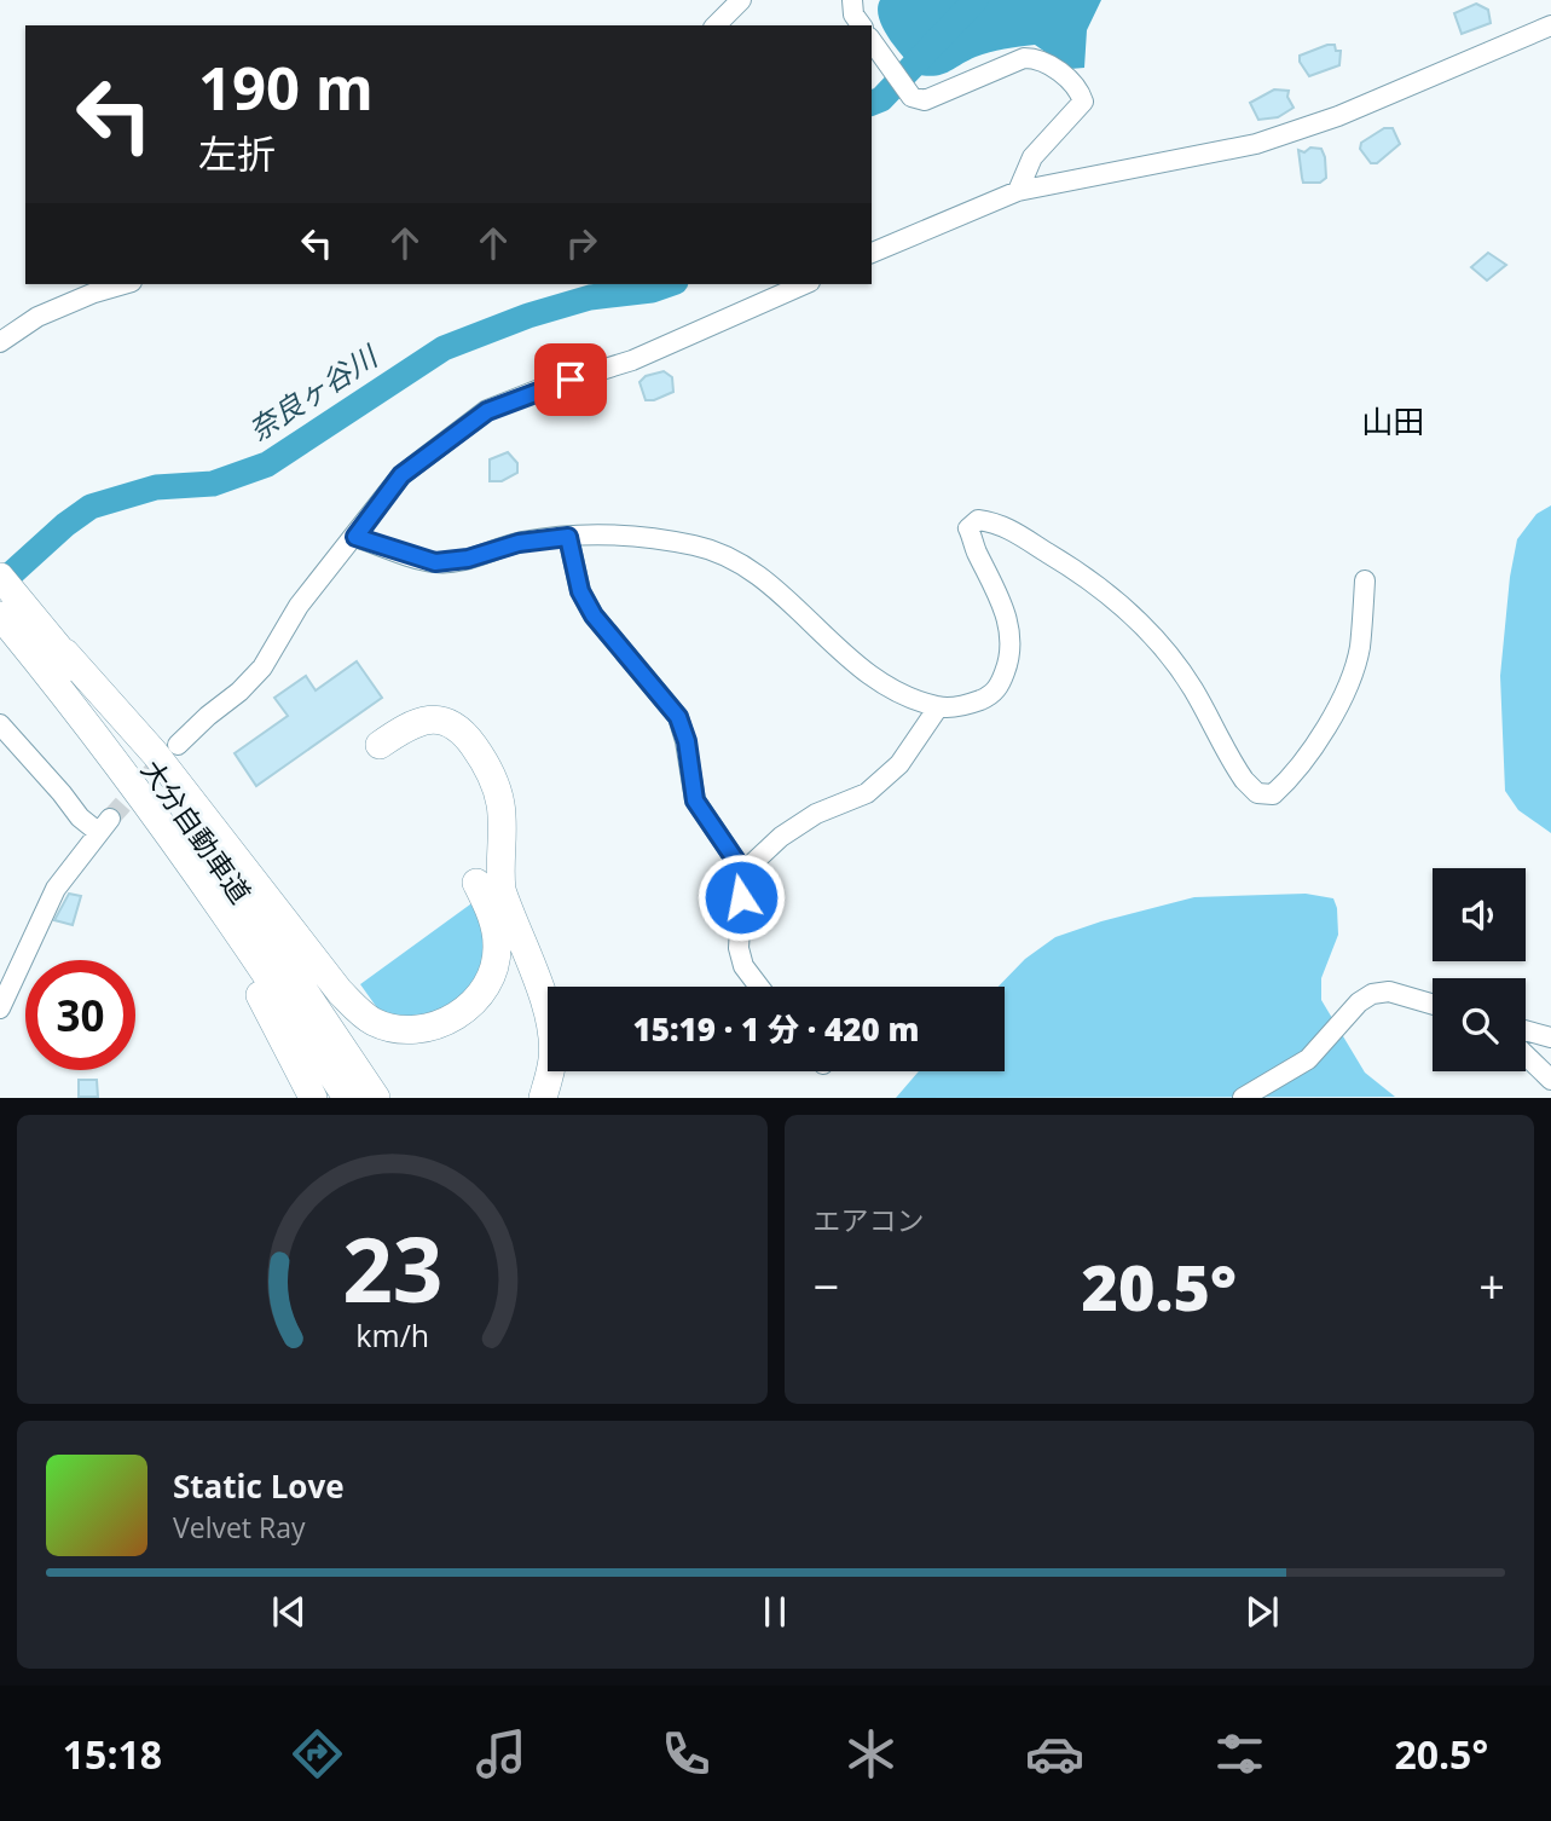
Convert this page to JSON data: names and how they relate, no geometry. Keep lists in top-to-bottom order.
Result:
{
  "streets": {
    "highway": ["大分自動車道"]
  },
  "districts": ["山田"],
  "water": ["奈良ヶ谷川"],
  "page": {
    "turn": ["190 m", "左折"],
    "limit": "30",
    "trip": "15:19 · 1 分 · 420 m",
    "tile": "エアコン",
    "heat": ["−", "20.5°", "+"],
    "song": ["Static Love", "Velvet Ray"],
    "tabs": ["15:18", "20.5°"],
    "gauge": ["23", "km/h"]
  }
}
